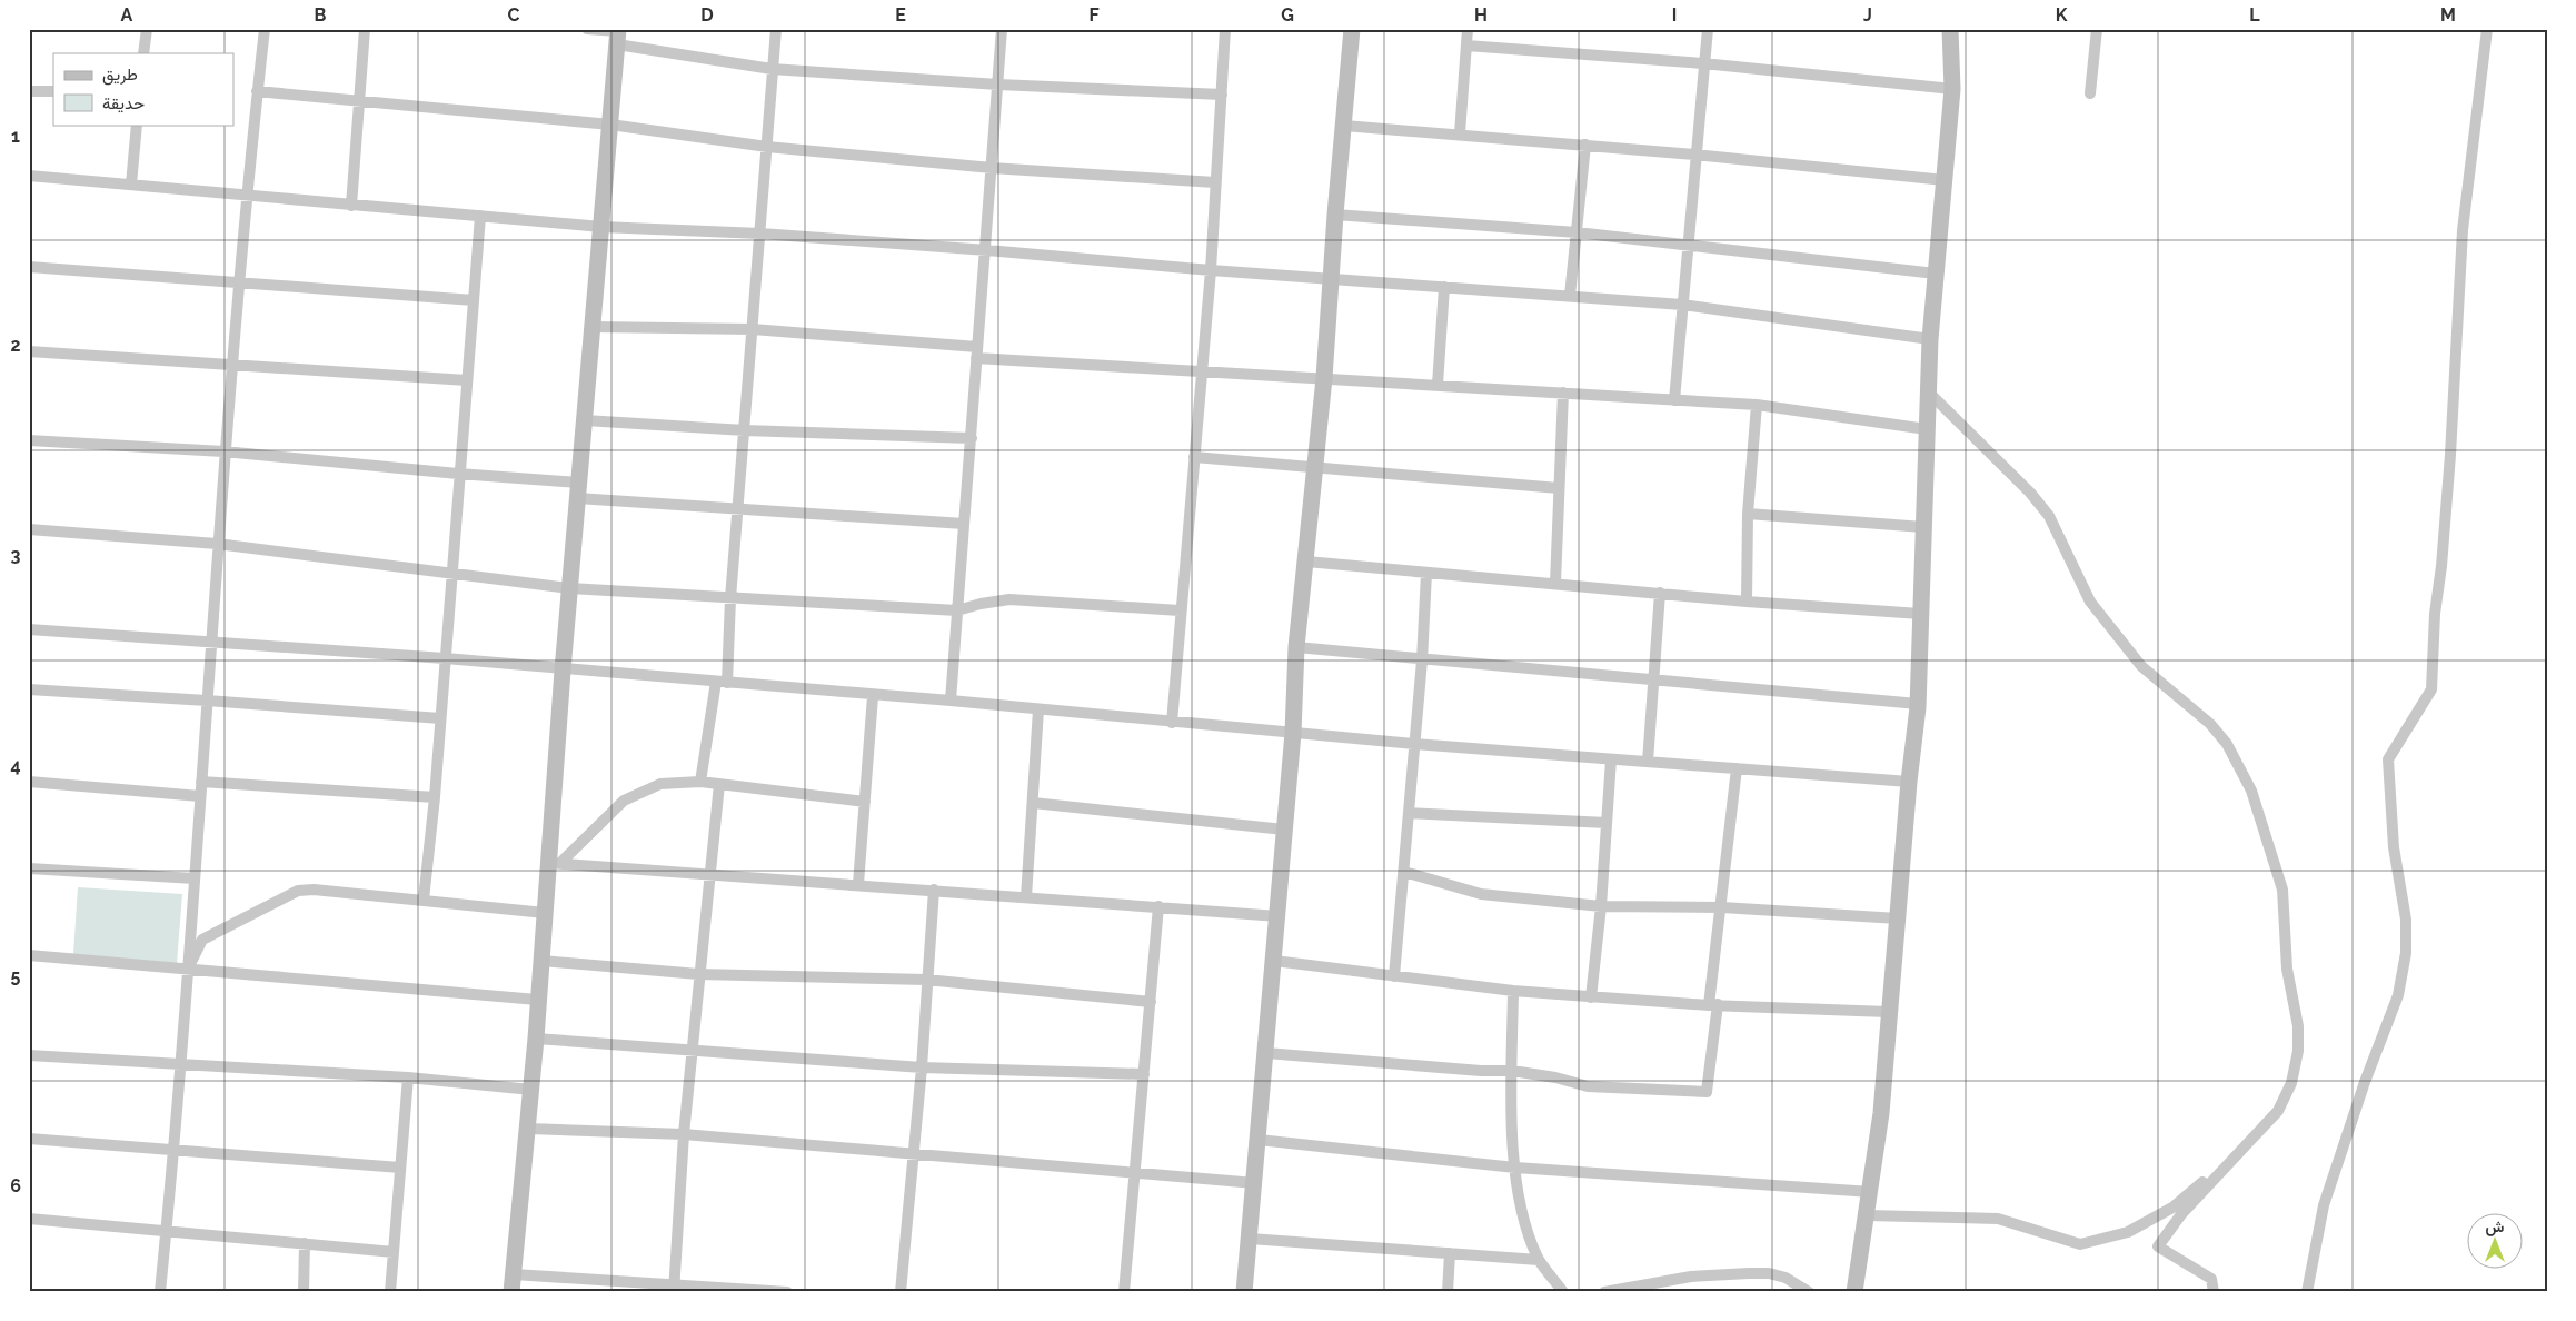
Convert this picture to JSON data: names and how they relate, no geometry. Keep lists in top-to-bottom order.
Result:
{
  "legend": ["طريق", "حديقة"],
  "north": "top",
  "grid": {
    "columns": [
      "A",
      "B",
      "C",
      "D",
      "E",
      "F",
      "G",
      "H",
      "I",
      "J",
      "K",
      "L",
      "M"
    ],
    "rows": [
      "1",
      "2",
      "3",
      "4",
      "5",
      "6"
    ]
  }
}
